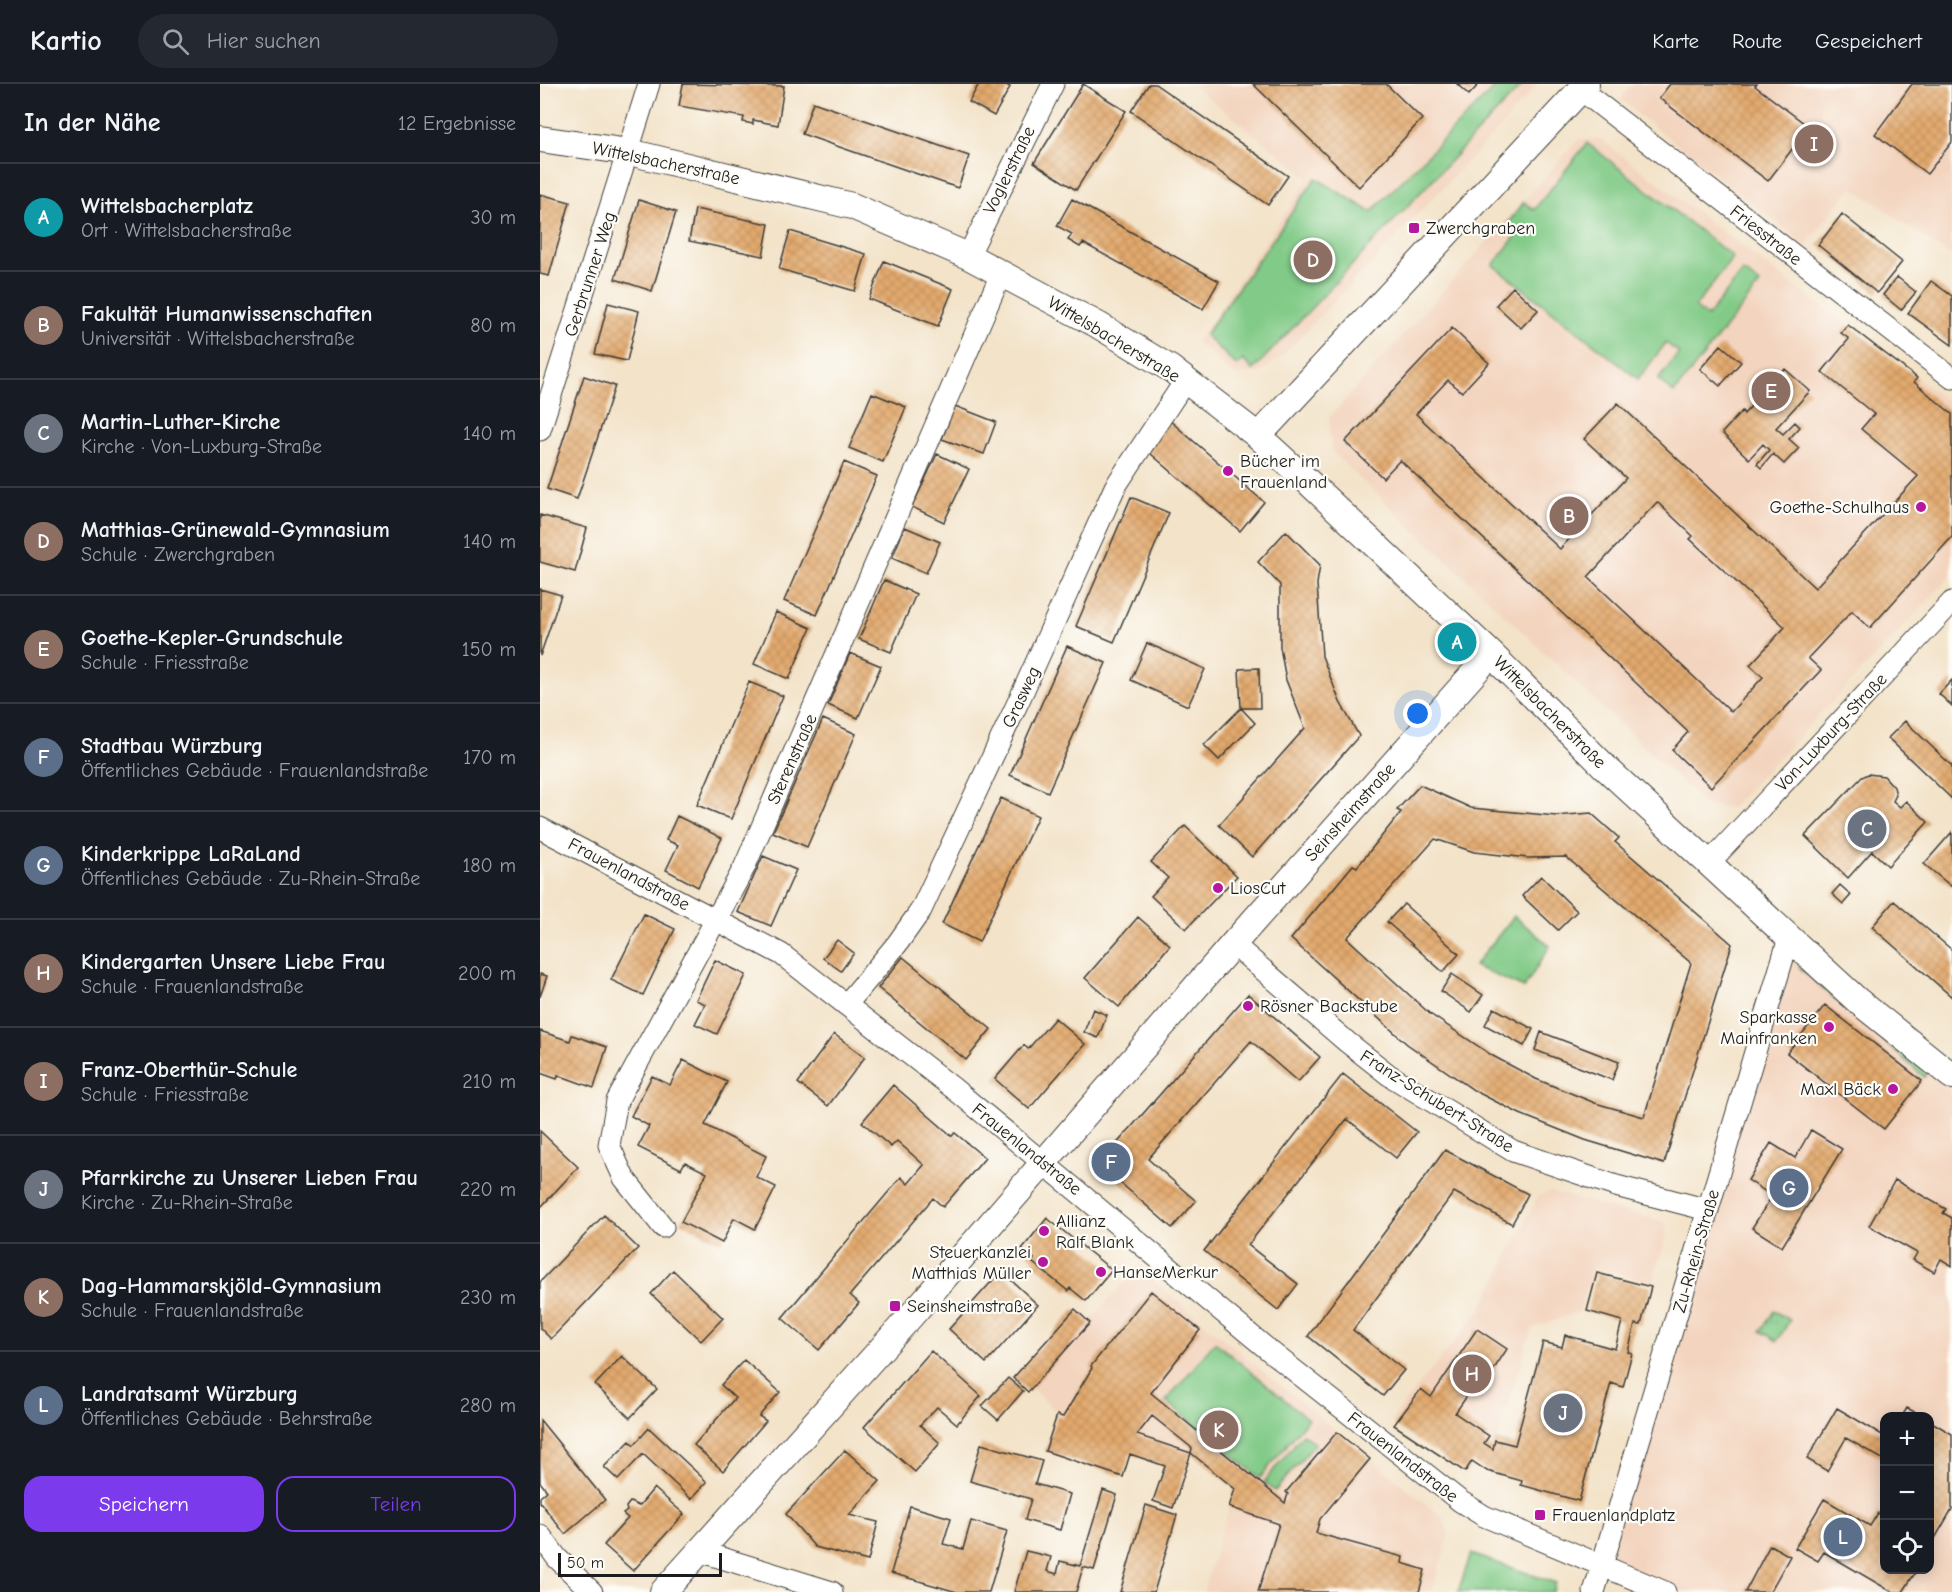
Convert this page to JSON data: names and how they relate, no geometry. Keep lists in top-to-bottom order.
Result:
{
  "streets": {
    "street": [
      "Wittelsbacherstraße",
      "Voglerstraße",
      "Friesstraße",
      "Gerbrunner Weg",
      "Grasweg",
      "Von-Luxburg-Straße",
      "Sterenstraße",
      "Seinsheimstraße",
      "Frauenlandstraße",
      "Franz-Schubert-Straße",
      "Zu-Rhein-Straße"
    ]
  },
  "crossings": [
    ["Wittelsbacherstraße", "Voglerstraße"],
    ["Wittelsbacherstraße", "Gerbrunner Weg"],
    ["Wittelsbacherstraße", "Grasweg"],
    ["Wittelsbacherstraße", "Von-Luxburg-Straße"],
    ["Wittelsbacherstraße", "Sterenstraße"],
    ["Wittelsbacherstraße", "Seinsheimstraße"],
    ["Wittelsbacherstraße", "Zu-Rhein-Straße"],
    ["Grasweg", "Frauenlandstraße"],
    ["Sterenstraße", "Frauenlandstraße"],
    ["Seinsheimstraße", "Frauenlandstraße"],
    ["Seinsheimstraße", "Franz-Schubert-Straße"],
    ["Frauenlandstraße", "Zu-Rhein-Straße"],
    ["Franz-Schubert-Straße", "Zu-Rhein-Straße"]
  ],
  "places": {
    "transit": ["Zwerchgraben", "Seinsheimstraße", "Frauenlandplatz"],
    "other": [
      "Bücher im Frauenland",
      "Goethe-Schulhaus",
      "LiosCut",
      "Rösner Backstube",
      "Sparkasse Mainfranken",
      "Maxl Bäck",
      "Allianz Ralf Blank",
      "Steuerkanzlei Matthias Müller",
      "HanseMerkur"
    ]
  },
  "scale_bar": "50 m",
  "page": {
    "header": "Kartio",
    "search": "Hier suchen",
    "nav": ["Karte", "Route", "Gespeichert"],
    "heading": ["In der Nähe", "12 Ergebnisse"],
    "pins": [
      "I",
      "D",
      "E",
      "B",
      "A",
      "C",
      "F",
      "G",
      "H",
      "J",
      "K",
      "L"
    ],
    "list": [
      {
        "mark": "A",
        "name": "Wittelsbacherplatz",
        "note": "Ort · Wittelsbacherstraße",
        "value": "30 m"
      },
      {
        "mark": "B",
        "name": "Fakultät Humanwissenschaften",
        "note": "Universität · Wittelsbacherstraße",
        "value": "80 m"
      },
      {
        "mark": "C",
        "name": "Martin-Luther-Kirche",
        "note": "Kirche · Von-Luxburg-Straße",
        "value": "140 m"
      },
      {
        "mark": "D",
        "name": "Matthias-Grünewald-Gymnasium",
        "note": "Schule · Zwerchgraben",
        "value": "140 m"
      },
      {
        "mark": "E",
        "name": "Goethe-Kepler-Grundschule",
        "note": "Schule · Friesstraße",
        "value": "150 m"
      },
      {
        "mark": "F",
        "name": "Stadtbau Würzburg",
        "note": "Öffentliches Gebäude · Frauenlandstraße",
        "value": "170 m"
      },
      {
        "mark": "G",
        "name": "Kinderkrippe LaRaLand",
        "note": "Öffentliches Gebäude · Zu-Rhein-Straße",
        "value": "180 m"
      },
      {
        "mark": "H",
        "name": "Kindergarten Unsere Liebe Frau",
        "note": "Schule · Frauenlandstraße",
        "value": "200 m"
      },
      {
        "mark": "I",
        "name": "Franz-Oberthür-Schule",
        "note": "Schule · Friesstraße",
        "value": "210 m"
      },
      {
        "mark": "J",
        "name": "Pfarrkirche zu Unserer Lieben Frau",
        "note": "Kirche · Zu-Rhein-Straße",
        "value": "220 m"
      },
      {
        "mark": "K",
        "name": "Dag-Hammarskjöld-Gymnasium",
        "note": "Schule · Frauenlandstraße",
        "value": "230 m"
      },
      {
        "mark": "L",
        "name": "Landratsamt Würzburg",
        "note": "Öffentliches Gebäude · Behrstraße",
        "value": "280 m"
      }
    ],
    "map_buttons": ["+", "−"],
    "buttons": ["Speichern", "Teilen"],
    "scale": "50 m"
  }
}
